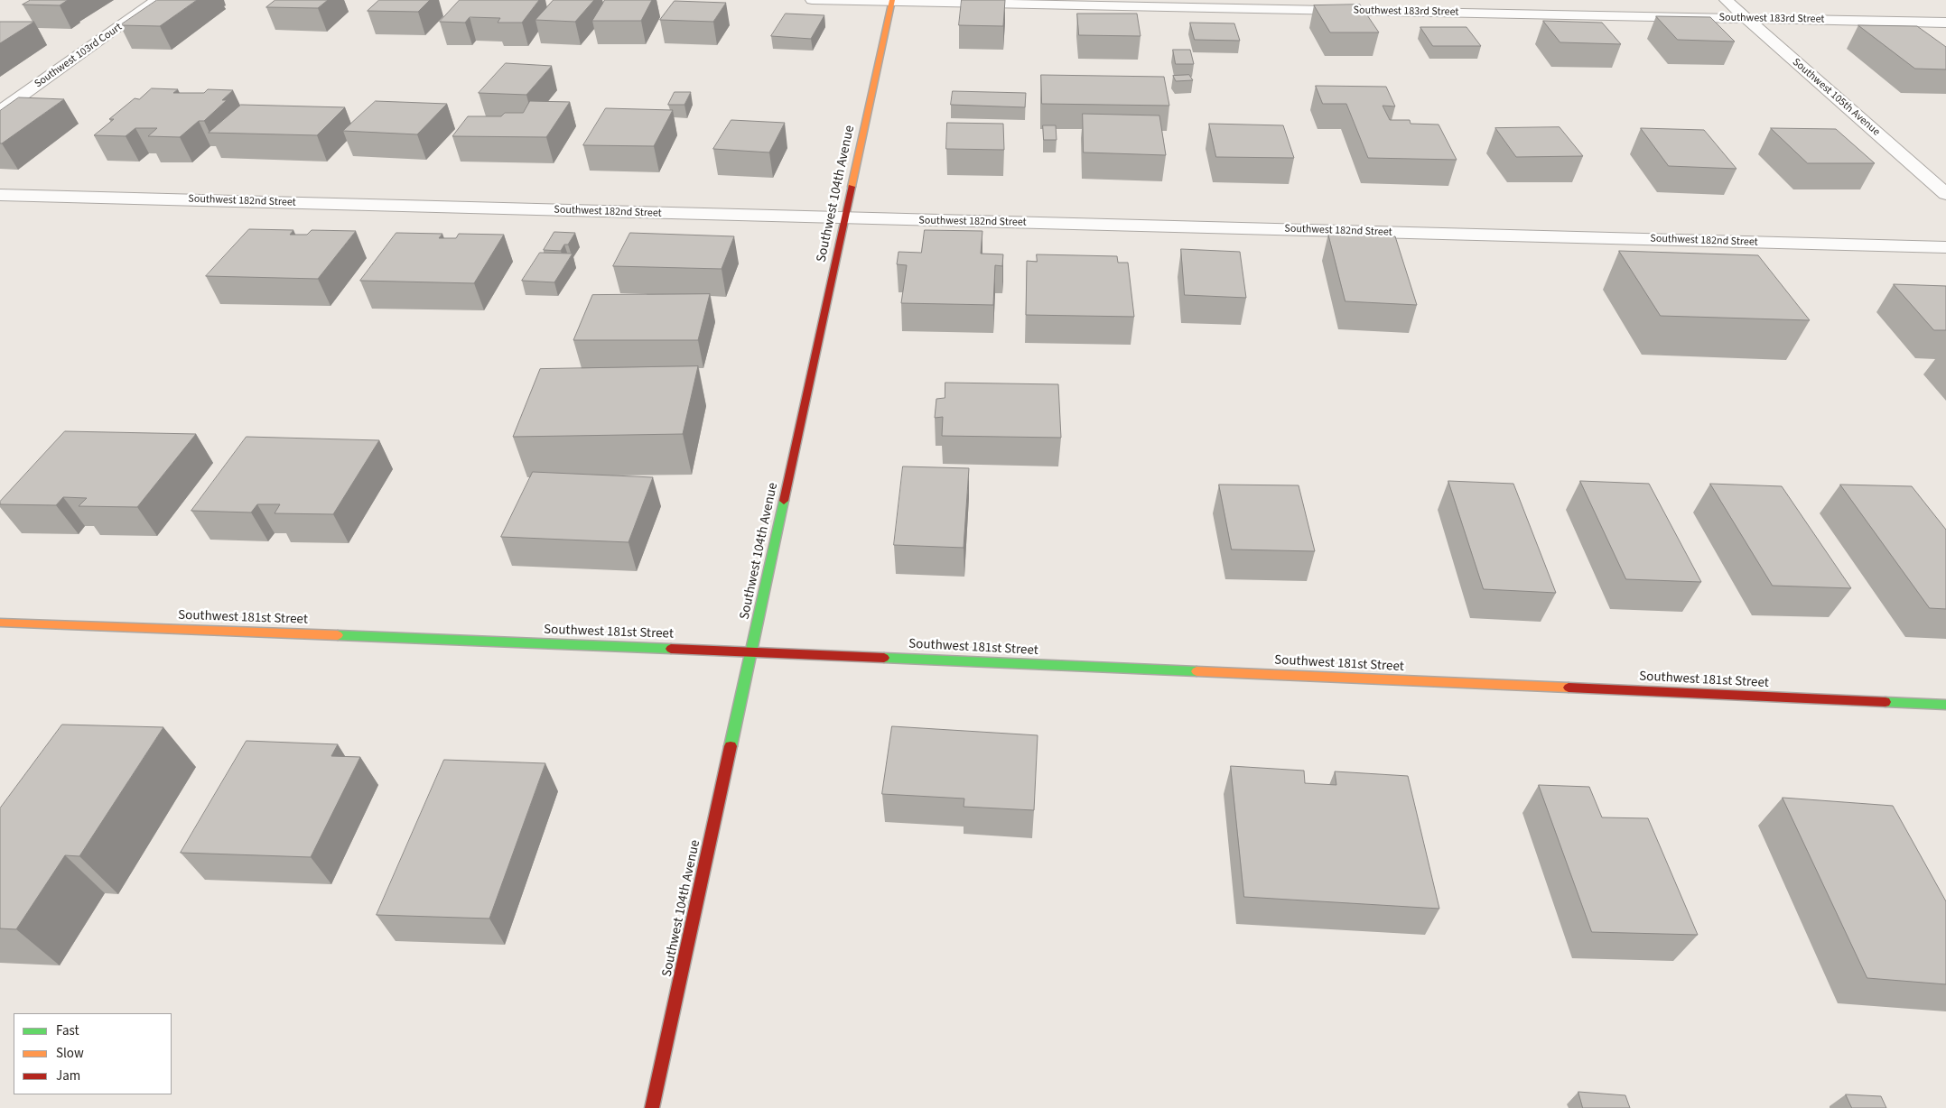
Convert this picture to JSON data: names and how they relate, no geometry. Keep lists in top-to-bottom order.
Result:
{
  "streets": {
    "street": [
      "Southwest 183rd Street",
      "Southwest 103rd Court",
      "Southwest 105th Avenue",
      "Southwest 104th Avenue",
      "Southwest 182nd Street",
      "Southwest 181st Street"
    ]
  },
  "crossings": [
    ["Southwest 183rd Street", "Southwest 105th Avenue"],
    ["Southwest 183rd Street", "Southwest 104th Avenue"],
    ["Southwest 104th Avenue", "Southwest 182nd Street"],
    ["Southwest 104th Avenue", "Southwest 181st Street"]
  ],
  "legend": ["Fast", "Slow", "Jam"]
}
